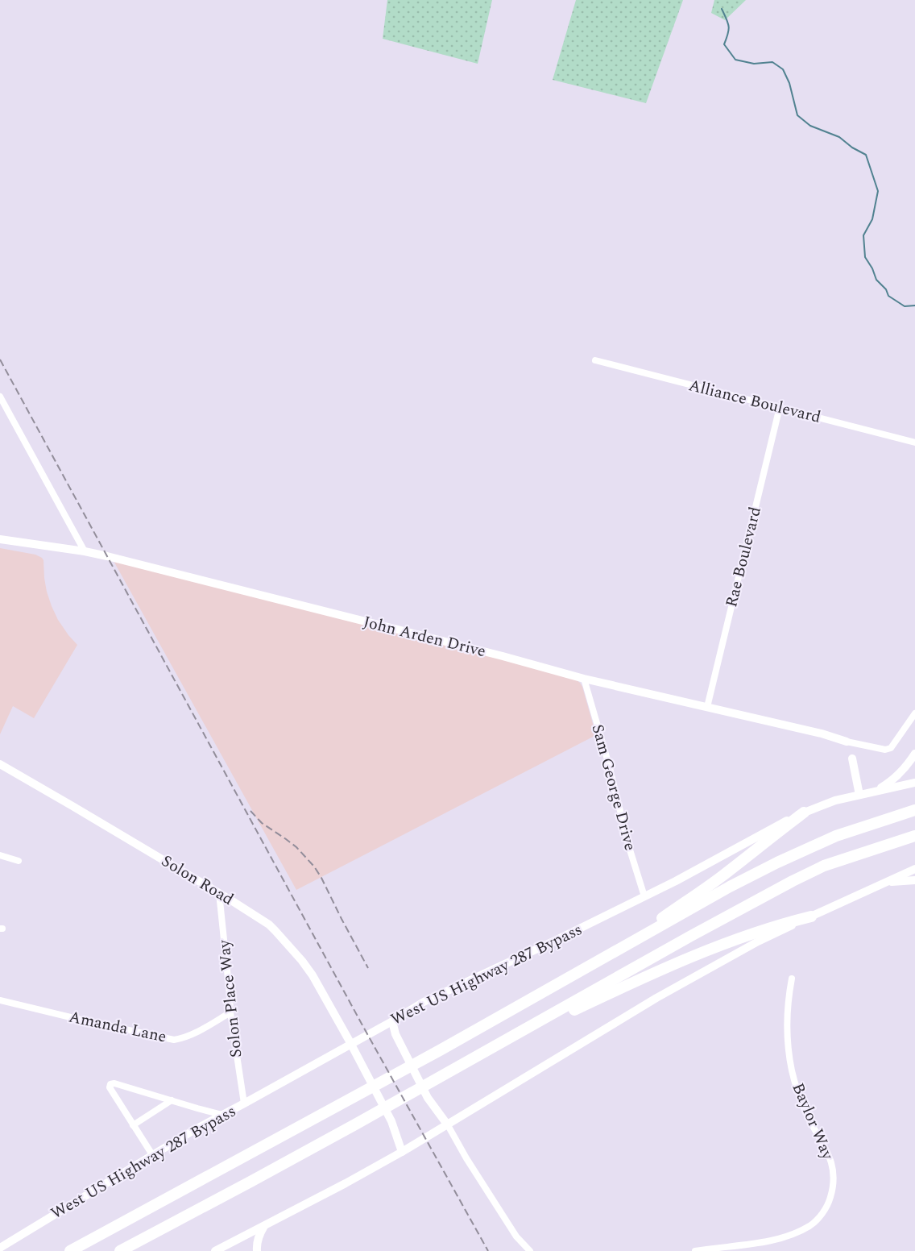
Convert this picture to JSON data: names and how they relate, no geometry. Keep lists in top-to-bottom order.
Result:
{
  "streets": {
    "main road": ["John Arden Drive", "Solon Road", "West US Highway 287 Bypass"],
    "street": [
      "Alliance Boulevard",
      "Rae Boulevard",
      "Sam George Drive",
      "Solon Place Way",
      "Amanda Lane",
      "Baylor Way"
    ]
  },
  "crossings": [
    ["Alliance Boulevard", "Rae Boulevard"],
    ["Rae Boulevard", "John Arden Drive"],
    ["John Arden Drive", "Sam George Drive"],
    ["Sam George Drive", "West US Highway 287 Bypass"],
    ["Solon Road", "West US Highway 287 Bypass"],
    ["Solon Road", "Solon Place Way"],
    ["West US Highway 287 Bypass", "Solon Place Way"],
    ["Solon Place Way", "Amanda Lane"]
  ]
}
